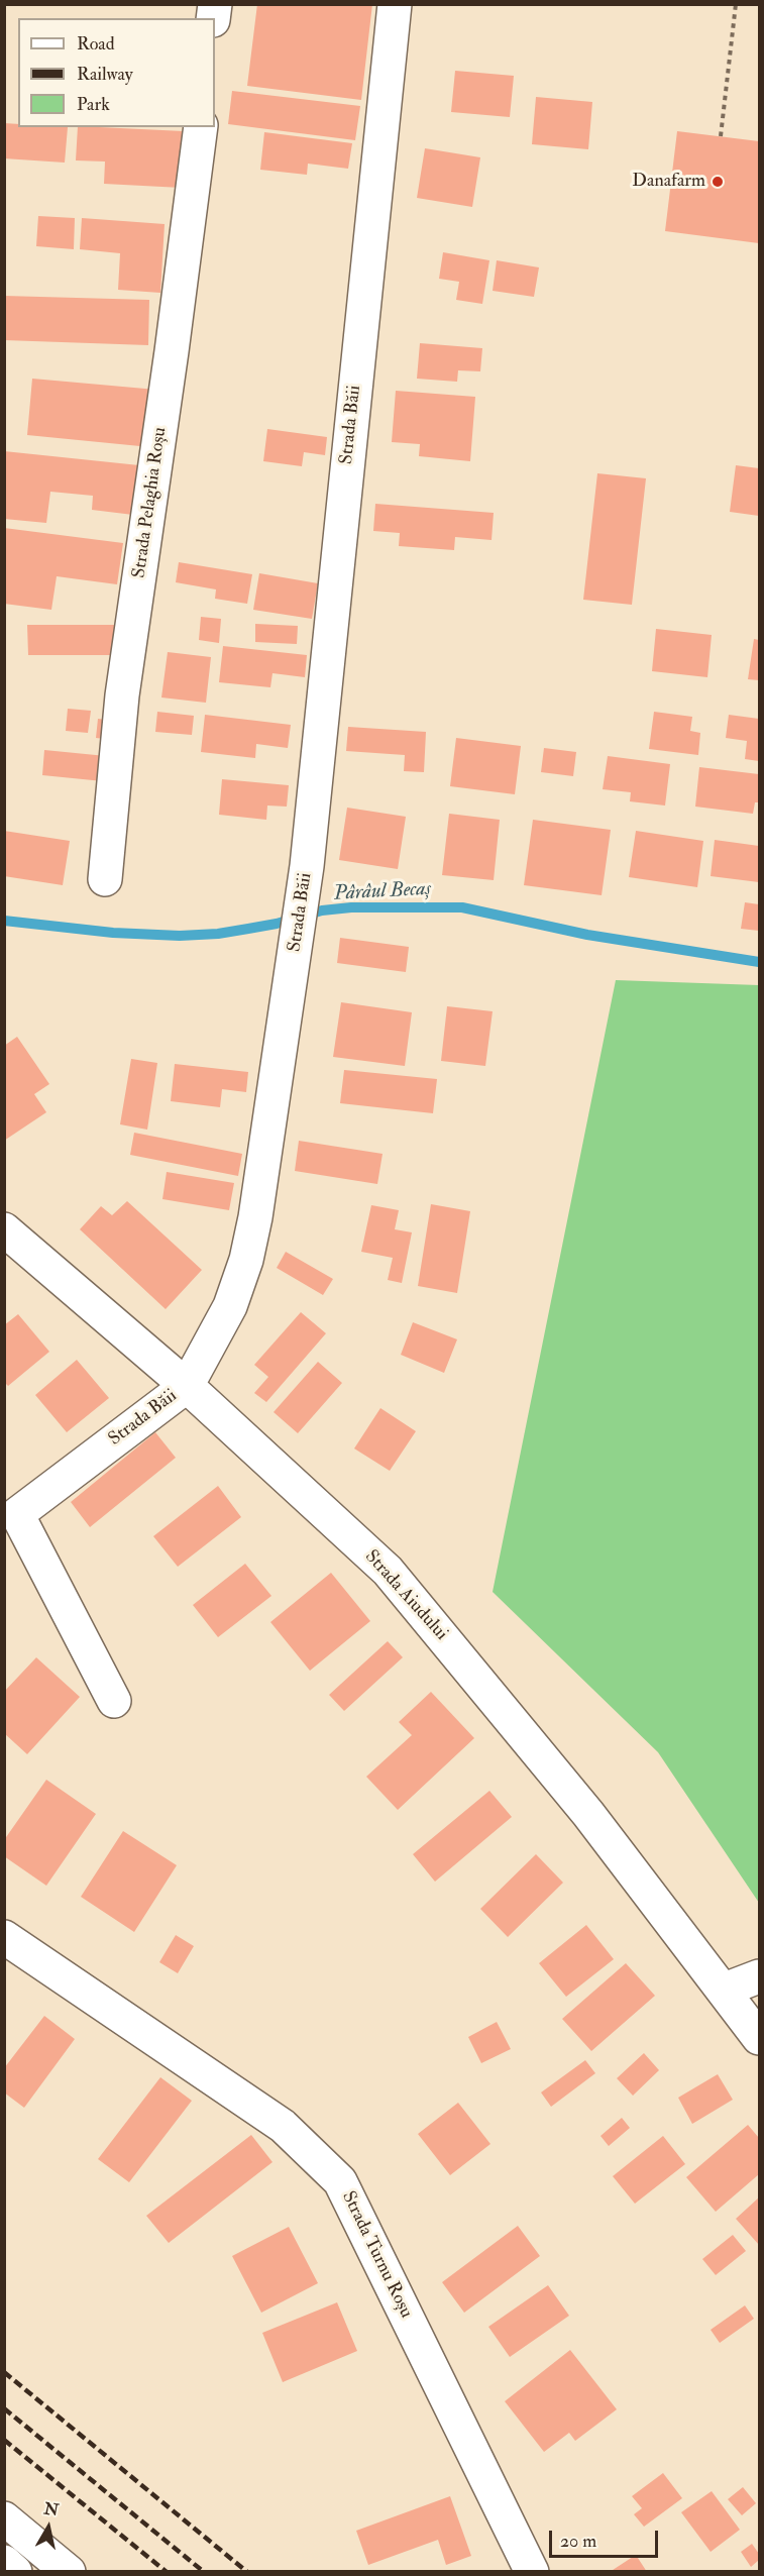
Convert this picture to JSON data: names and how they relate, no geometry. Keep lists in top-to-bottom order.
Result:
{
  "streets": {
    "street": [
      "Strada Băii",
      "Strada Pelaghia Roșu",
      "Strada Aiudului",
      "Strada Turnu Roșu"
    ]
  },
  "crossings": [
    ["Strada Băii", "Strada Aiudului"]
  ],
  "water": ["Pârâul Becaș"],
  "places": ["Danafarm"],
  "legend": ["Road", "Railway", "Park"],
  "scale_bar": "20 m",
  "north": "top"
}
